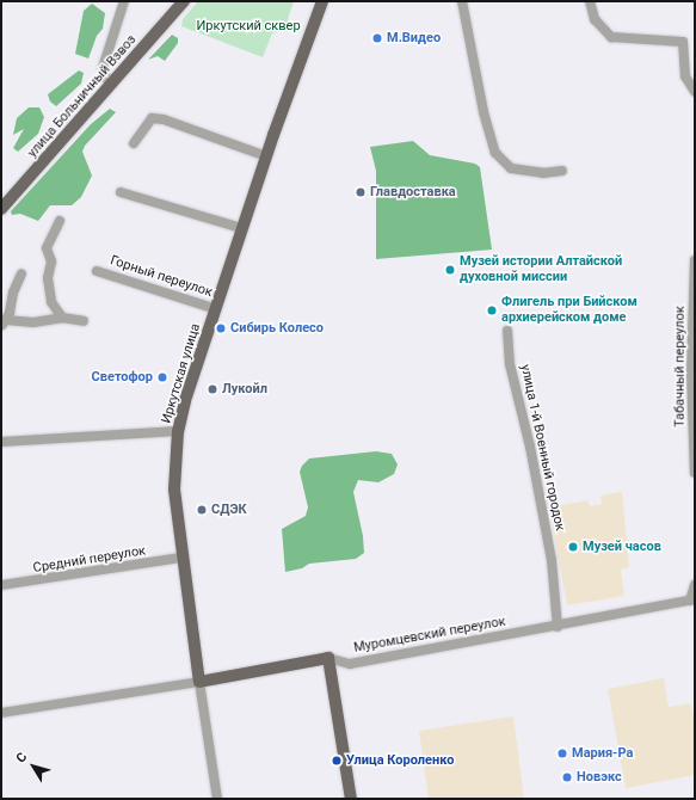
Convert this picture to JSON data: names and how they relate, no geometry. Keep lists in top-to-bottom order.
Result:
{
  "streets": {
    "main road": ["улица Больничный Взвоз", "Иркутская улица", "Муромцевский переулок"],
    "street": [
      "Горный переулок",
      "Табачный переулок",
      "улица 1-й Военный городок",
      "Средний переулок"
    ]
  },
  "crossings": [
    ["Горный переулок", "Иркутская улица"],
    ["Иркутская улица", "Средний переулок"],
    ["Иркутская улица", "Муромцевский переулок"],
    ["улица 1-й Военный городок", "Муромцевский переулок"]
  ],
  "parks": ["Иркутский сквер"],
  "places": [
    "М.Видео",
    "Главдоставка",
    "Музей истории Алтайской духовной миссии",
    "Флигель при Бийском архиерейском доме",
    "Сибирь Колесо",
    "Светофор",
    "Лукойл",
    "СДЭК",
    "Музей часов",
    "Мария-Ра",
    "Улица Короленко",
    "Новэкс"
  ],
  "north": "top left"
}
